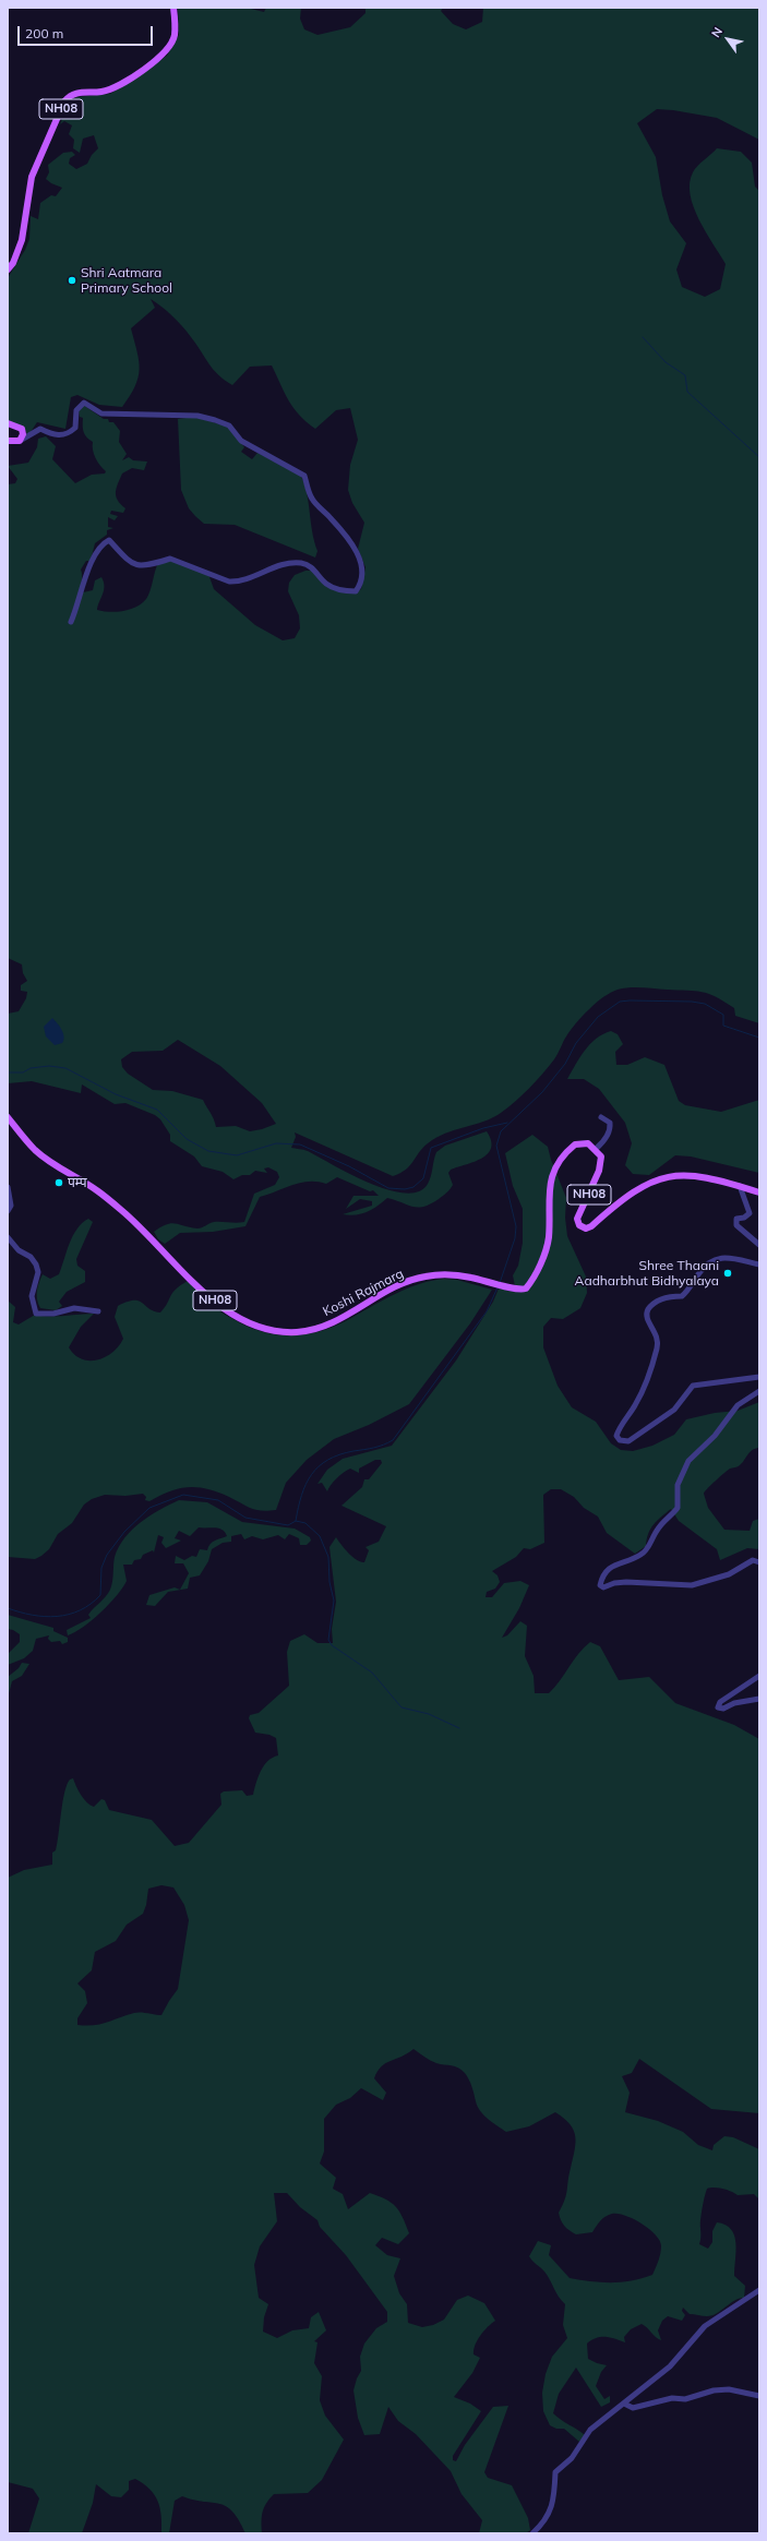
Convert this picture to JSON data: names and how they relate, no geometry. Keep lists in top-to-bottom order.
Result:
{
  "streets": {
    "main road": ["NH08", "Koshi Rajmarg"]
  },
  "crossings": [
    ["NH08", "Koshi Rajmarg"]
  ],
  "places": ["Shri Aatmara Primary School", "पम्प", "Shree Thaani Aadharbhut Bidhyalaya"],
  "scale_bar": "200 m",
  "north": "top left"
}
